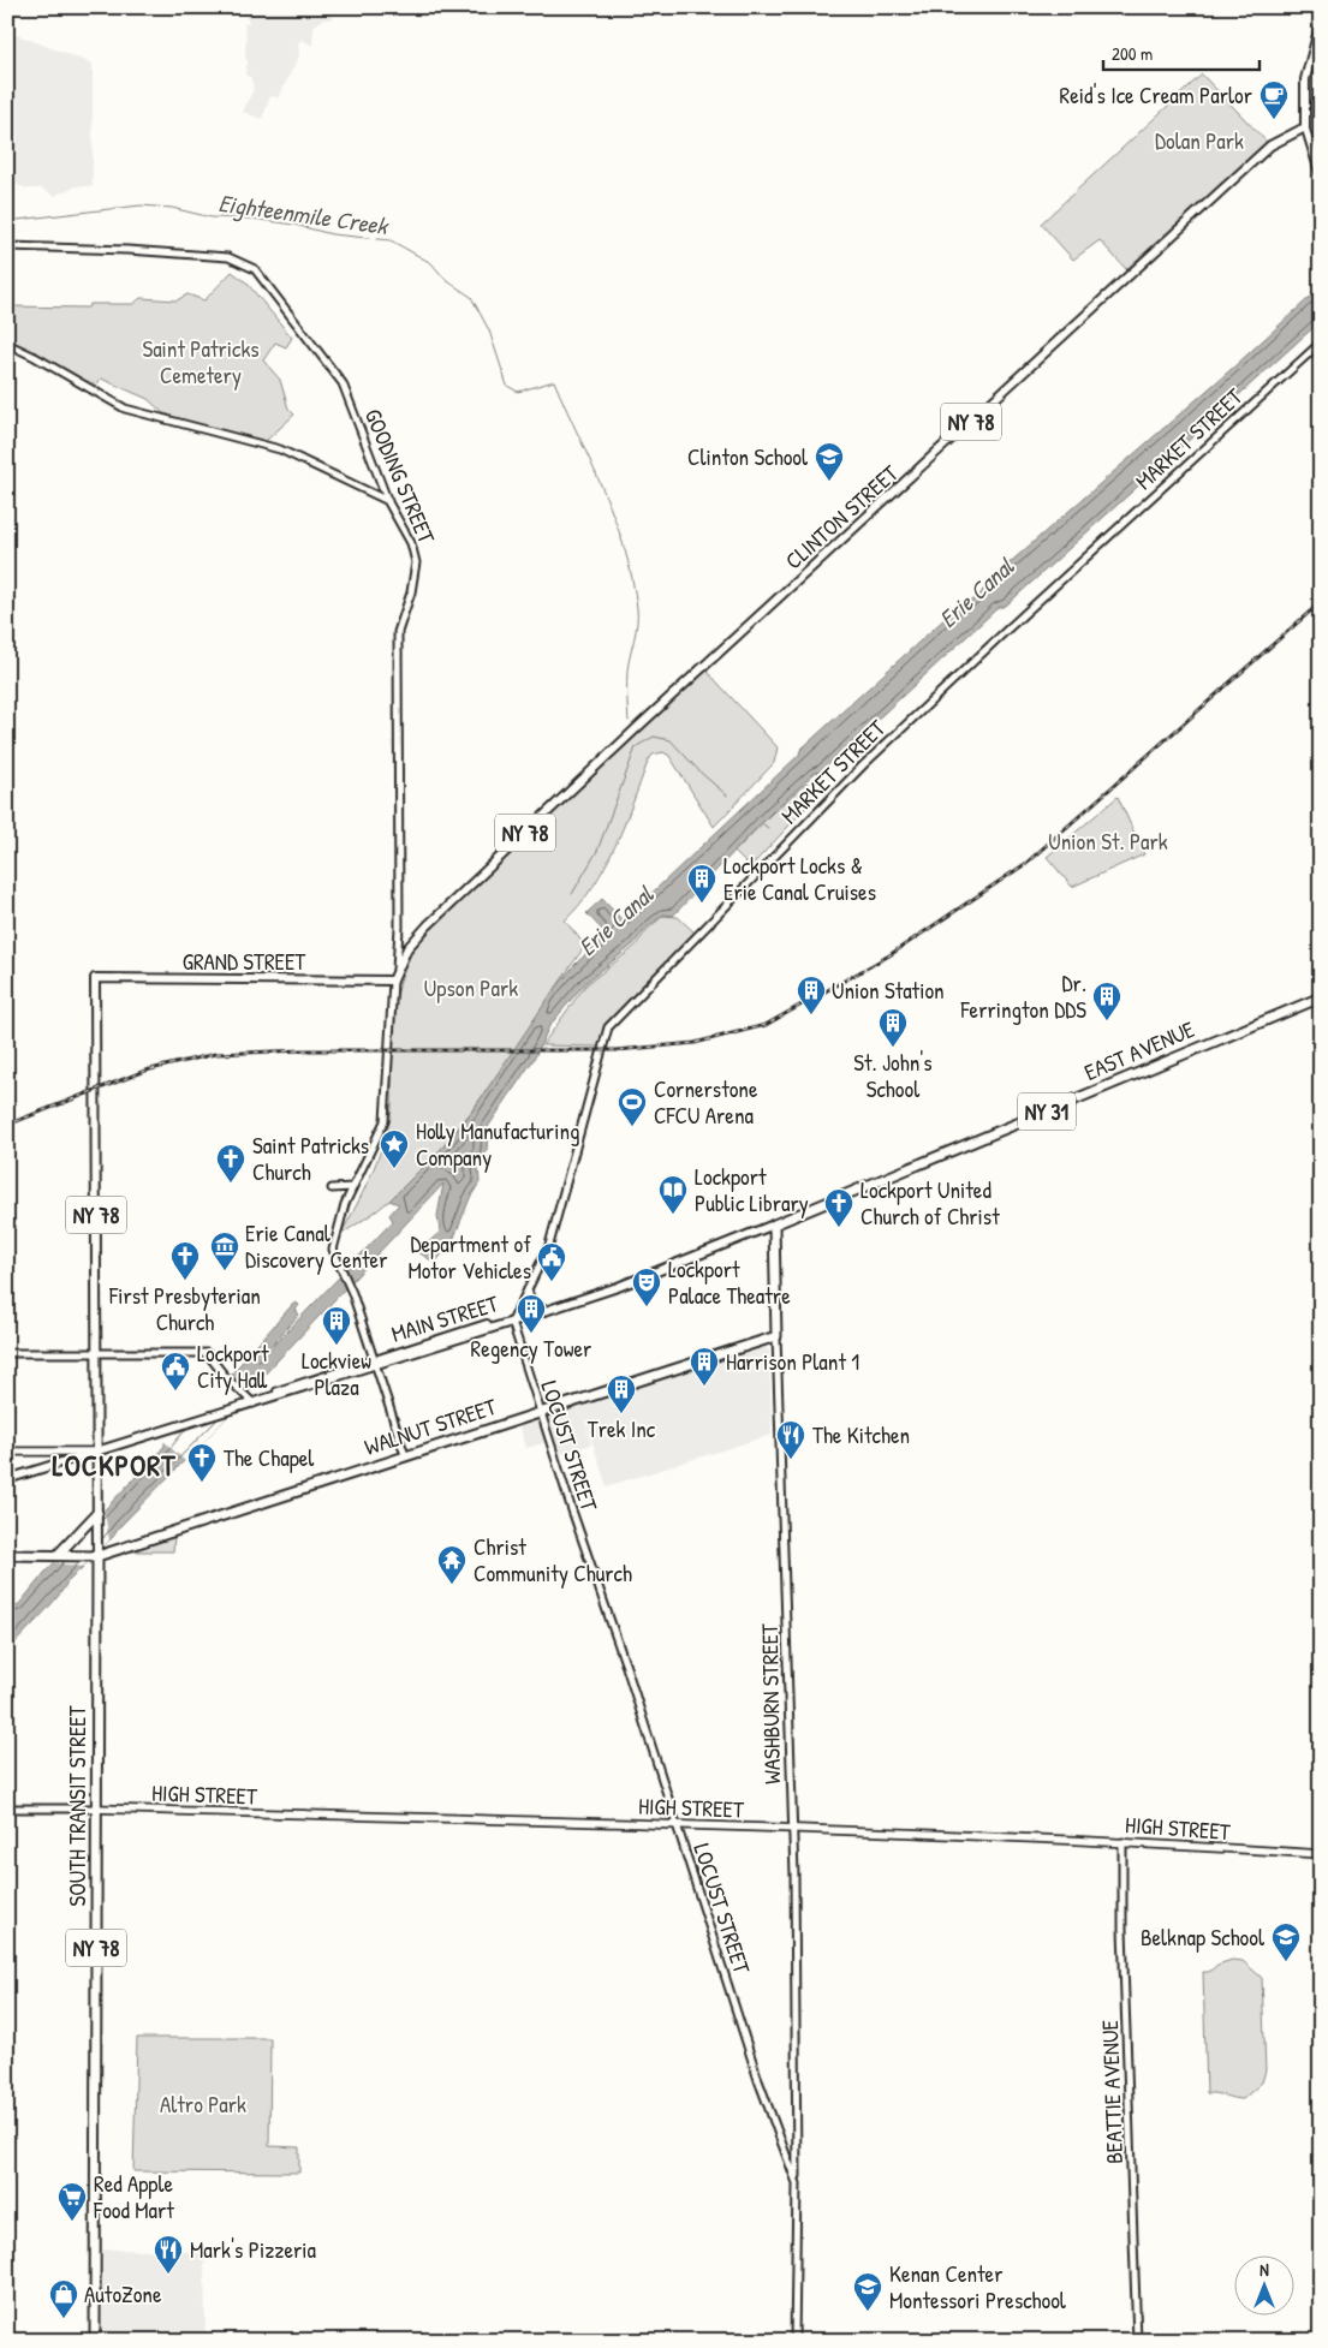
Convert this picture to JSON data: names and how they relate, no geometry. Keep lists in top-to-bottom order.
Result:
{
  "streets": {
    "highway": [
      "NY 78",
      "EAST AVENUE",
      "NY 31",
      "WALNUT STREET",
      "WASHBURN STREET",
      "SOUTH TRANSIT STREET"
    ],
    "main road": [
      "GOODING STREET",
      "CLINTON STREET",
      "GRAND STREET",
      "MAIN STREET",
      "HIGH STREET"
    ],
    "street": ["MARKET STREET", "LOCUST STREET", "BEATTIE AVENUE"]
  },
  "crossings": [
    ["NY 78", "GRAND STREET"],
    ["NY 78", "MAIN STREET"],
    ["NY 78", "SOUTH TRANSIT STREET"],
    ["MARKET STREET", "MAIN STREET"],
    ["MARKET STREET", "LOCUST STREET"],
    ["GOODING STREET", "CLINTON STREET"],
    ["GOODING STREET", "GRAND STREET"],
    ["GOODING STREET", "MAIN STREET"],
    ["EAST AVENUE", "MAIN STREET"],
    ["EAST AVENUE", "WASHBURN STREET"],
    ["MAIN STREET", "LOCUST STREET"],
    ["MAIN STREET", "WASHBURN STREET"],
    ["MAIN STREET", "SOUTH TRANSIT STREET"],
    ["WALNUT STREET", "LOCUST STREET"],
    ["WALNUT STREET", "WASHBURN STREET"],
    ["WALNUT STREET", "SOUTH TRANSIT STREET"],
    ["LOCUST STREET", "WASHBURN STREET"],
    ["LOCUST STREET", "HIGH STREET"],
    ["WASHBURN STREET", "HIGH STREET"],
    ["HIGH STREET", "SOUTH TRANSIT STREET"],
    ["HIGH STREET", "BEATTIE AVENUE"]
  ],
  "districts": ["LOCKPORT"],
  "water": ["Eighteenmile Creek", "Erie Canal"],
  "parks": [
    "Dolan Park",
    "Saint Patricks Cemetery",
    "Union St. Park",
    "Upson Park",
    "Altro Park"
  ],
  "places": {
    "cafe": ["Reid's Ice Cream Parlor"],
    "school or university": ["Clinton School", "Belknap School", "Kenan Center Montessori Preschool"],
    "building": [
      "Lockport Locks & Erie Canal Cruises",
      "Union Station",
      "Dr. Ferrington DDS",
      "St. John's School",
      "Regency Tower",
      "Lockview Plaza",
      "Harrison Plant 1",
      "Trek Inc"
    ],
    "sports": ["Cornerstone CFCU Arena"],
    "place": ["Holly Manufacturing Company"],
    "church": [
      "Saint Patricks Church",
      "Lockport United Church of Christ",
      "First Presbyterian Church",
      "The Chapel"
    ],
    "library": ["Lockport Public Library"],
    "museum": ["Erie Canal Discovery Center"],
    "public building": ["Department of Motor Vehicles", "Lockport City Hall"],
    "theatre": ["Lockport Palace Theatre"],
    "restaurant": ["The Kitchen", "Mark's Pizzeria"],
    "temple": ["Christ Community Church"],
    "supermarket": ["Red Apple Food Mart"],
    "shop": ["AutoZone"]
  },
  "scale_bar": "200 m",
  "north": "top"
}
